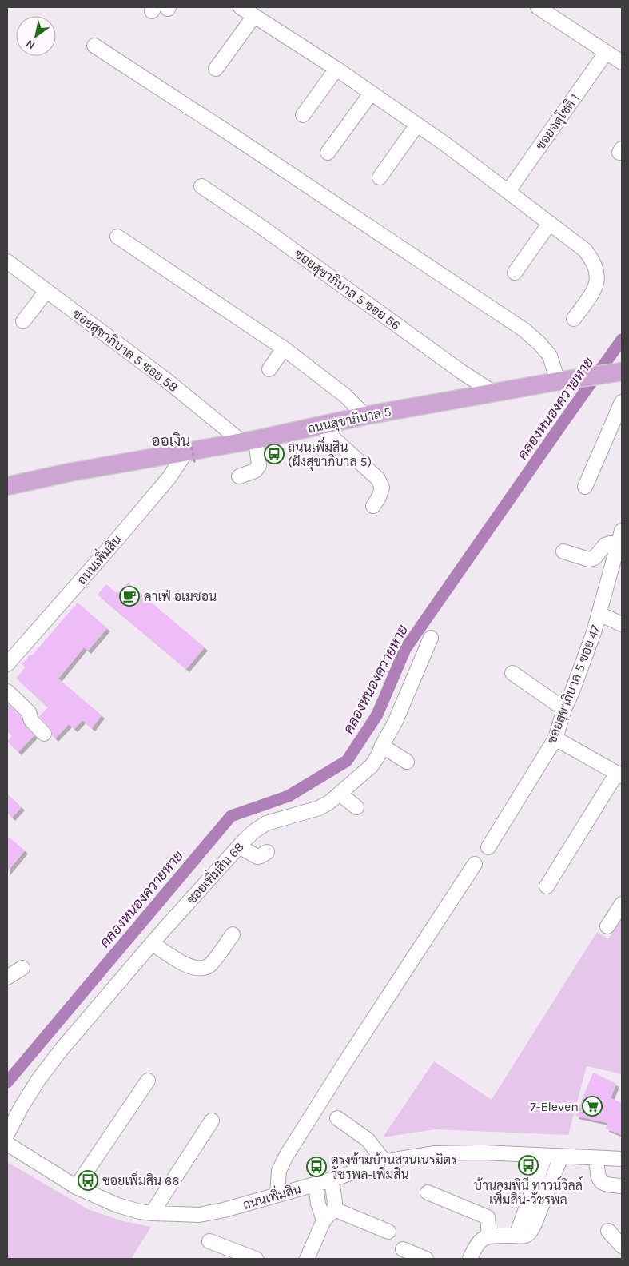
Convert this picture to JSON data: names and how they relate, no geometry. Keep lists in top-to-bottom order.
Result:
{
  "streets": {
    "main road": ["ถนนสุขาภิบาล 5"],
    "street": [
      "ซอยจตุโชติ 1",
      "ซอยสุขาภิบาล 5 ซอย 56",
      "ซอยสุขาภิบาล 5 ซอย 58",
      "ถนนเพิ่มสิน",
      "ซอยสุขาภิบาล 5 ซอย 47",
      "ซอยเพิ่มสิน 68"
    ]
  },
  "crossings": [
    ["ซอยสุขาภิบาล 5 ซอย 56", "ถนนสุขาภิบาล 5"],
    ["ซอยสุขาภิบาล 5 ซอย 58", "ถนนสุขาภิบาล 5"],
    ["ถนนสุขาภิบาล 5", "ถนนเพิ่มสิน"]
  ],
  "districts": ["ออเงิน"],
  "water": ["คลองหนองควายหาย"],
  "places": {
    "bus stop": [
      "ถนนเพิ่มสิน (ฝั่งสุขาภิบาล 5)",
      "บ้านลุมพินี ทาวน์วิลล์ เพิ่มสิน-วัชรพล",
      "ตรงข้ามบ้านสวนเนรมิตร วัชรพล-เพิ่มสิน",
      "ซอยเพิ่มสิน 66"
    ],
    "cafe": ["คาเฟ่ อเมซอน"],
    "supermarket": ["7-Eleven"]
  },
  "north": "bottom left"
}
